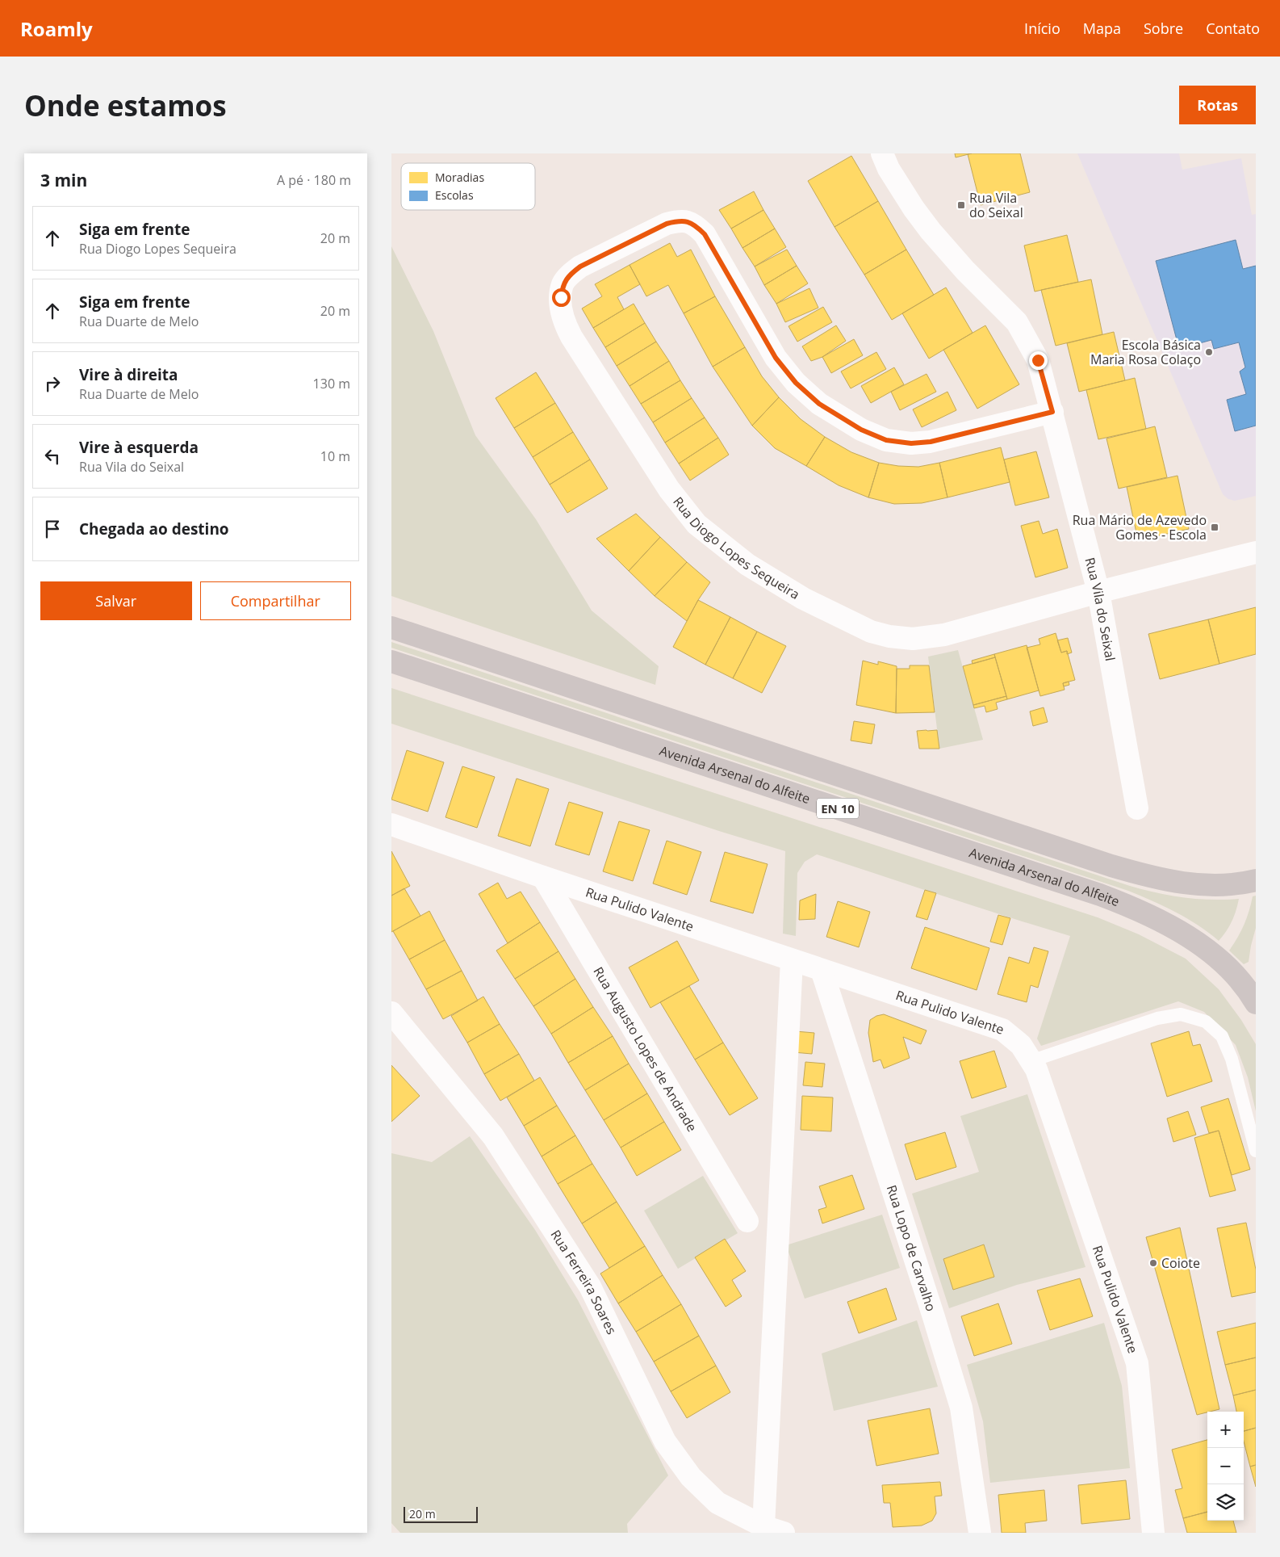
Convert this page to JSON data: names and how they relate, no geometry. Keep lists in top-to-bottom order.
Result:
{
  "streets": {
    "main road": ["Avenida Arsenal do Alfeite", "EN 10"],
    "street": [
      "Rua Diogo Lopes Sequeira",
      "Rua Vila do Seixal",
      "Rua Pulido Valente",
      "Rua Augusto Lopes de Andrade",
      "Rua Lopo de Carvalho",
      "Rua Ferreira Soares"
    ]
  },
  "crossings": [
    ["Rua Diogo Lopes Sequeira", "Rua Vila do Seixal"],
    ["Rua Pulido Valente", "Rua Augusto Lopes de Andrade"],
    ["Rua Pulido Valente", "Rua Lopo de Carvalho"]
  ],
  "places": {
    "transit": ["Rua Vila do Seixal", "Rua Mário de Azevedo Gomes - Escola"],
    "other": ["Escola Básica Maria Rosa Colaço", "Coiote"]
  },
  "legend": ["Moradias", "Escolas"],
  "scale_bar": "20 m",
  "page": {
    "header": "Roamly",
    "nav": [
      "Início",
      "Mapa",
      "Sobre",
      "Contato"
    ],
    "buttons": [
      "Rotas",
      ["Salvar", "Compartilhar"]
    ],
    "title": "Onde estamos",
    "heading": ["3 min", "A pé · 180 m"],
    "list": [
      ["Siga em frente", "Rua Diogo Lopes Sequeira", "20 m"],
      ["Siga em frente", "Rua Duarte de Melo", "20 m"],
      ["Vire à direita", "Rua Duarte de Melo", "130 m"],
      ["Vire à esquerda", "Rua Vila do Seixal", "10 m"],
      "Chegada ao destino"
    ],
    "map_buttons": ["+", "−"],
    "scale": "20 m"
  }
}
